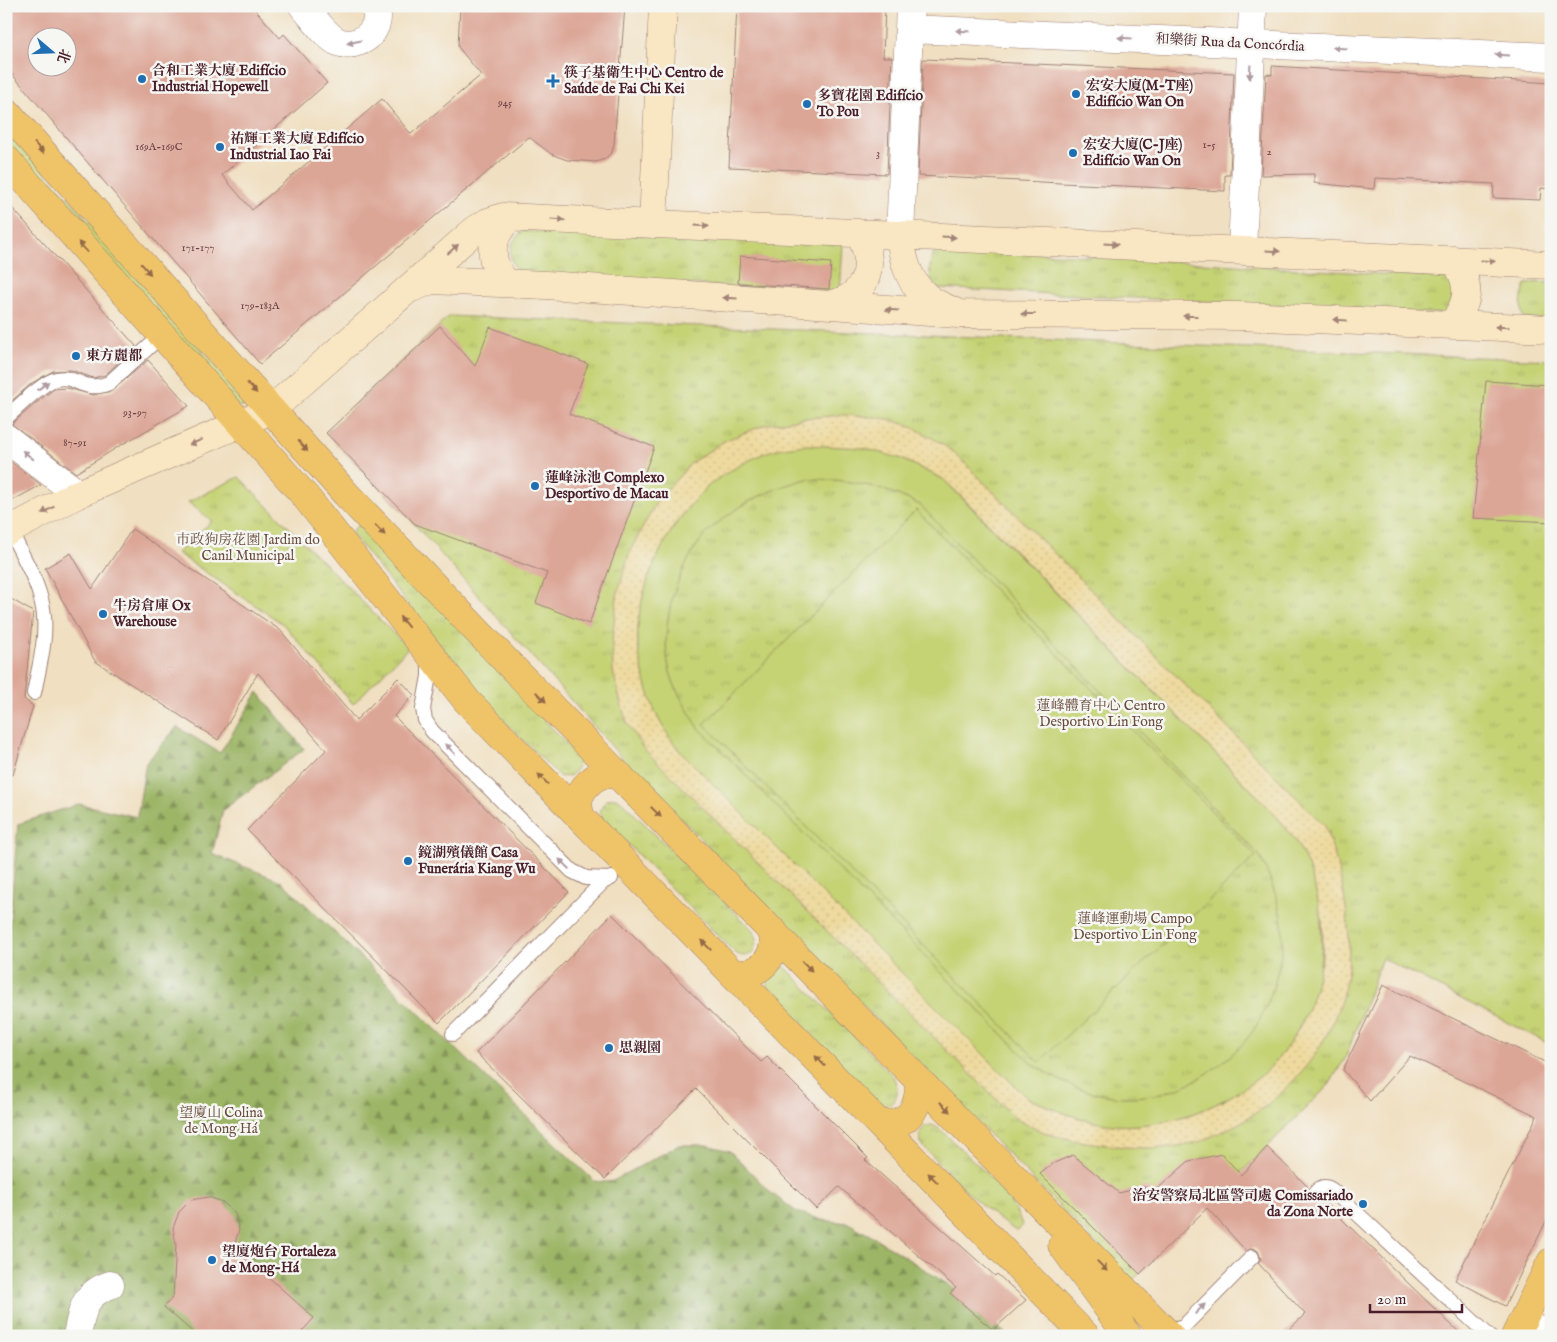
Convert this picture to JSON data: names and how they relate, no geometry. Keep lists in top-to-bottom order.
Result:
{
  "streets": {
    "street": ["和樂街 Rua da Concórdia"]
  },
  "one_way": ["和樂街 Rua da Concórdia"],
  "parks": [
    "巿政狗房花園 Jardim do Canil Municipal",
    "蓮峰體育中心 Centro Desportivo Lin Fong",
    "蓮峰運動場 Campo Desportivo Lin Fong",
    "望廈山 Colina de Mong Há"
  ],
  "places": {
    "other": [
      "合和工業大廈 Edifício Industrial Hopewell",
      "宏安大廈(M-T座) Edifício Wan On",
      "多寶花園 Edifício To Pou",
      "祐輝工業大廈 Edifício Industrial Iao Fai",
      "宏安大廈(C-J座) Edifício Wan On",
      "東方麗都",
      "蓮峰泳池 Complexo Desportivo de Macau",
      "牛房倉庫 Ox Warehouse",
      "鏡湖殯儀館 Casa Funerária Kiang Wu",
      "思親園",
      "治安警察局北區警司處 Comissariado da Zona Norte",
      "望廈炮台 Fortaleza de Mong-Há"
    ],
    "health": ["筷子基衛生中心 Centro de Saúde de Fai Chi Kei"]
  },
  "house_numbers": [
    "945",
    "1-5",
    "169A-169C",
    "2",
    "3",
    "171-177",
    "179-183A",
    "93-97",
    "87-91"
  ],
  "scale_bar": "20 m",
  "north": "right"
}
